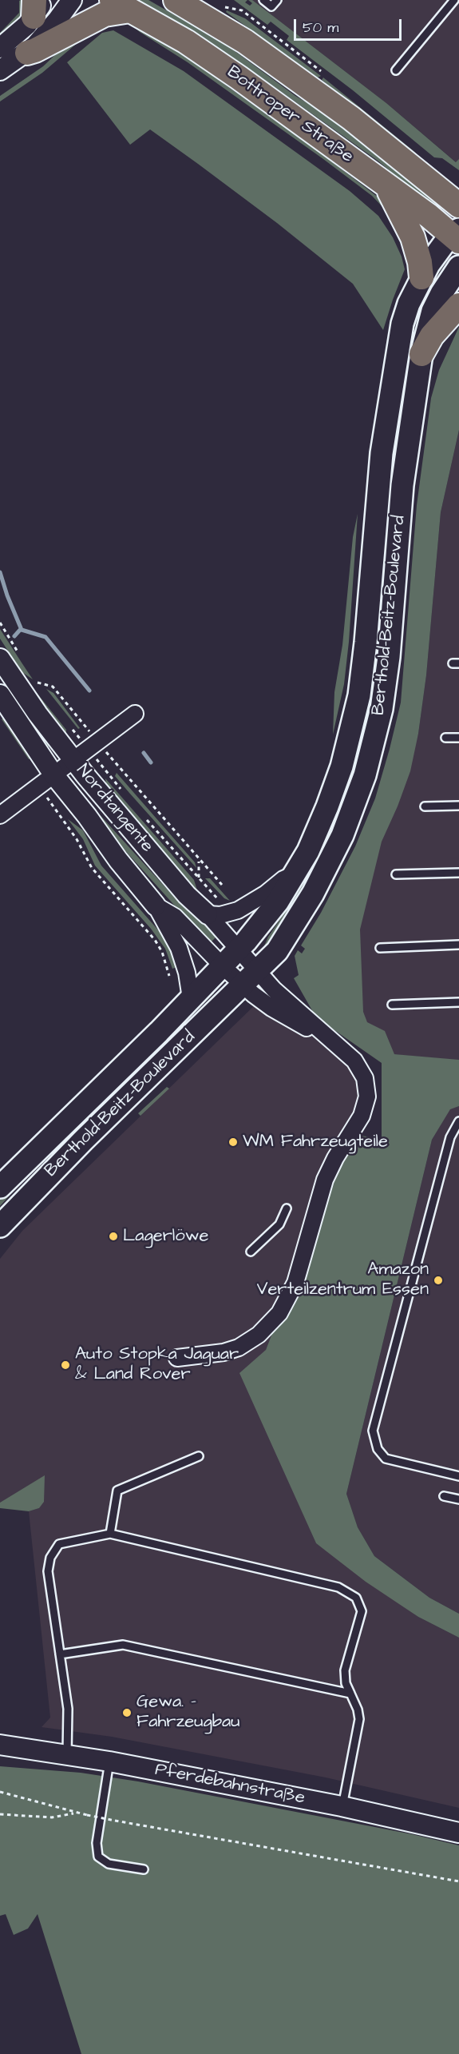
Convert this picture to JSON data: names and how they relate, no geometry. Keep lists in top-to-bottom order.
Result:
{
  "streets": {
    "main road": ["Bottroper Straße", "Berthold-Beitz-Boulevard"],
    "street": ["Nordtangente", "Pferdebahnstraße"]
  },
  "crossings": [
    ["Bottroper Straße", "Berthold-Beitz-Boulevard"],
    ["Berthold-Beitz-Boulevard", "Nordtangente"]
  ],
  "places": [
    "WM Fahrzeugteile",
    "Lagerlöwe",
    "Amazon Verteilzentrum Essen",
    "Auto Stopka Jaguar & Land Rover",
    "Gewa. - Fahrzeugbau"
  ],
  "scale_bar": "50 m"
}
